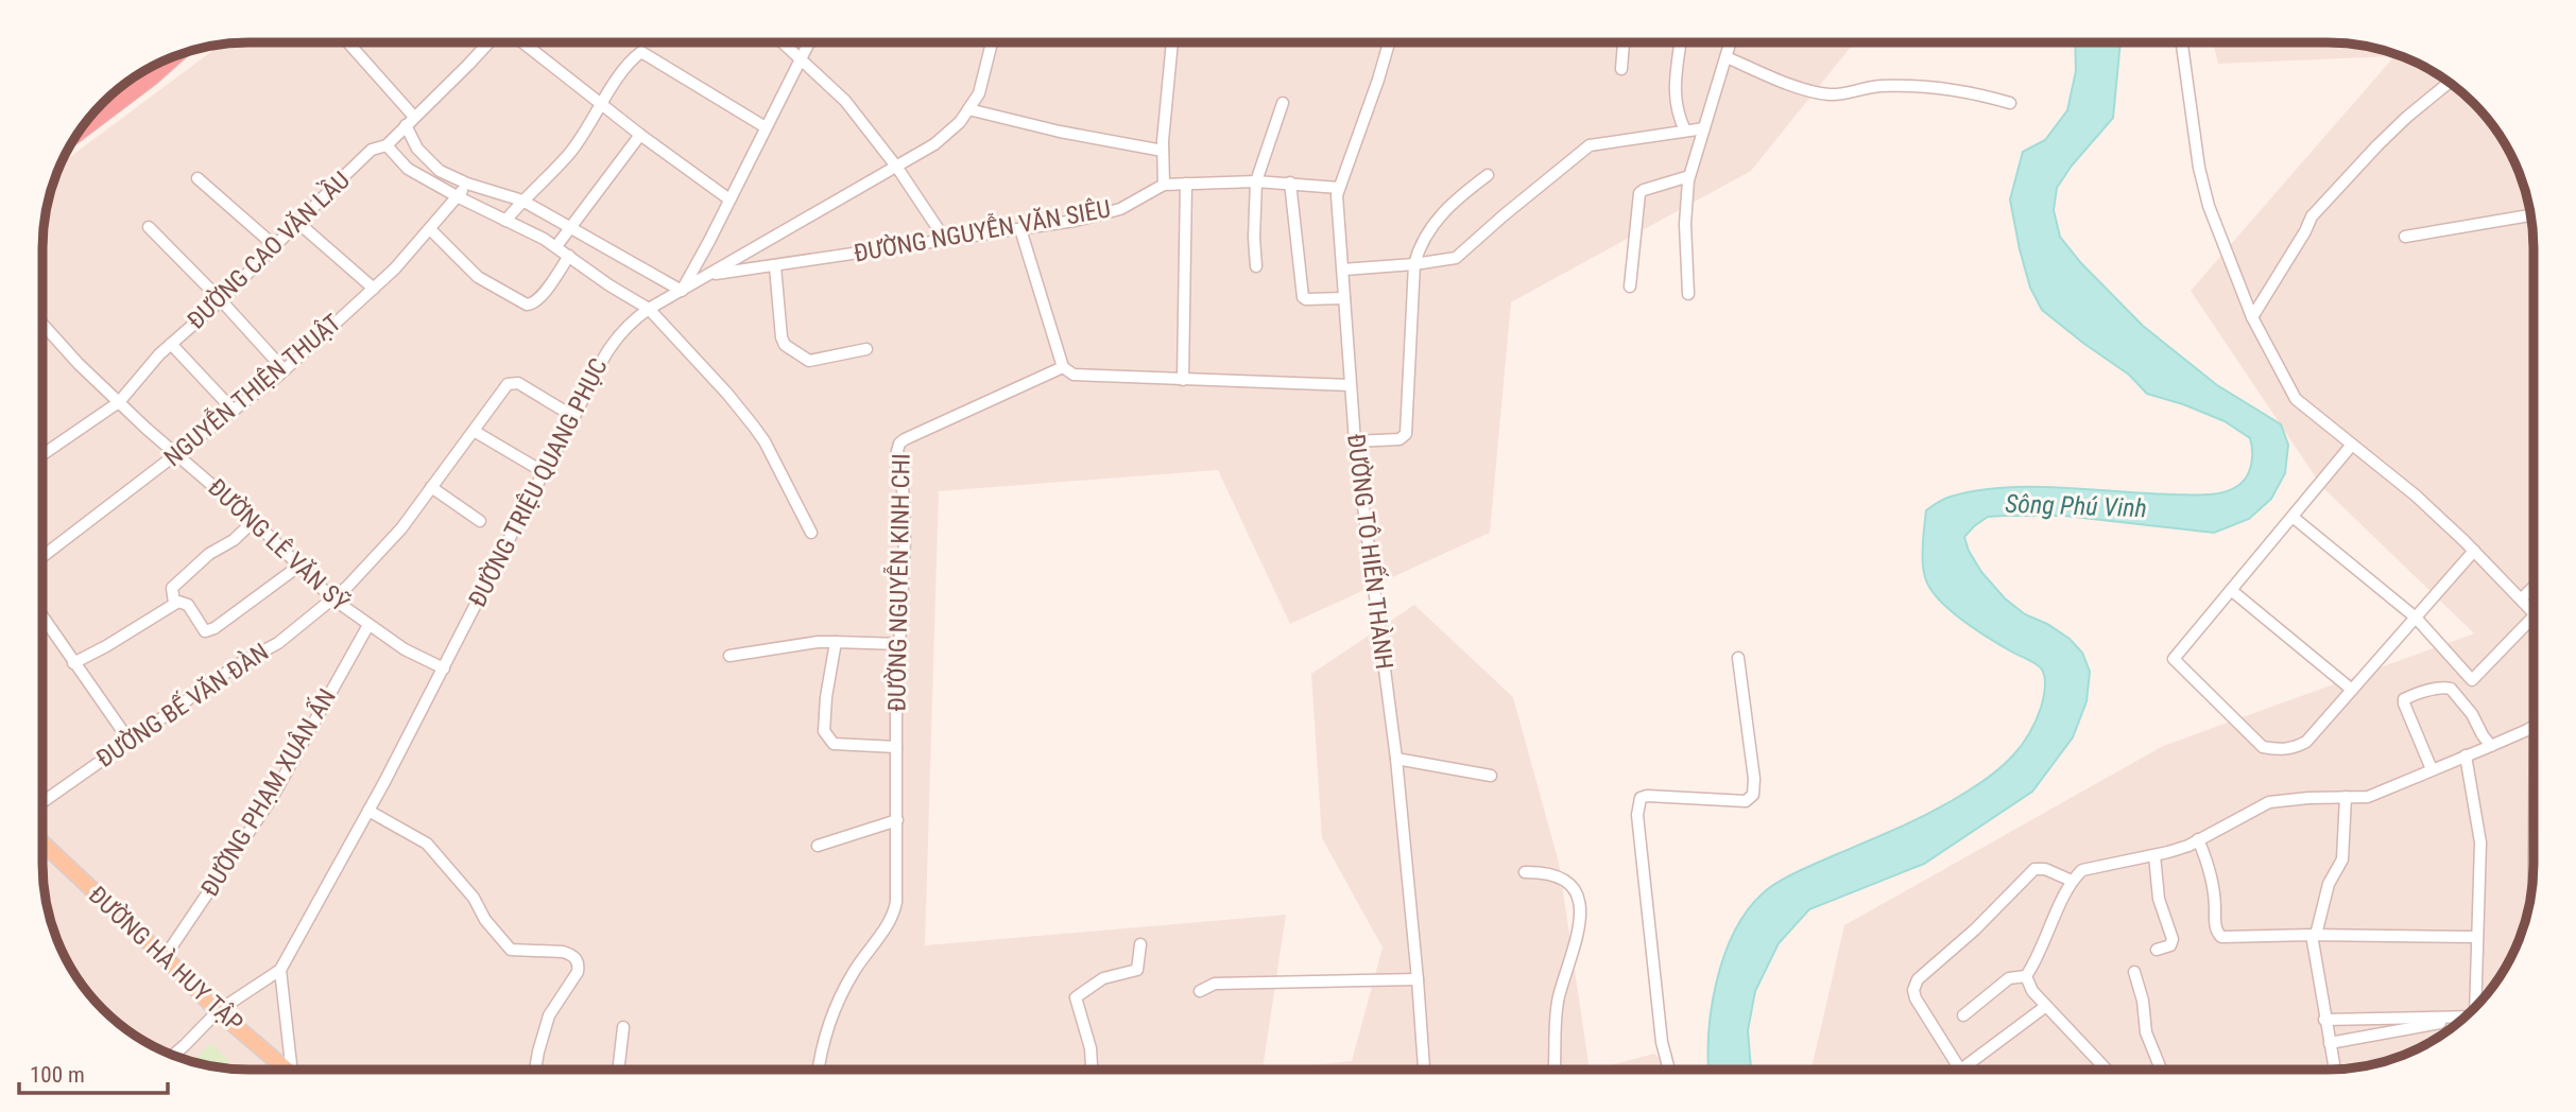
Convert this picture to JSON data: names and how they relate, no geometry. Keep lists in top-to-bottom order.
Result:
{
  "streets": {
    "main road": ["ĐƯỜNG HÀ HUY TẬP"],
    "street": [
      "ĐƯỜNG NGUYỄN VĂN SIÊU",
      "ĐƯỜNG CAO VĂN LẦU",
      "NGUYỄN THIỆN THUẬT",
      "ĐƯỜNG TRIỆU QUANG PHỤC",
      "ĐƯỜNG LÊ VĂN SỸ",
      "ĐƯỜNG TÔ HIẾN THÀNH",
      "ĐƯỜNG NGUYỄN KINH CHI",
      "ĐƯỜNG BẾ VĂN ĐÀN",
      "ĐƯỜNG PHẠM XUÂN ẤN"
    ]
  },
  "crossings": [
    ["ĐƯỜNG NGUYỄN VĂN SIÊU", "ĐƯỜNG TRIỆU QUANG PHỤC"],
    ["ĐƯỜNG NGUYỄN VĂN SIÊU", "ĐƯỜNG TÔ HIẾN THÀNH"],
    ["ĐƯỜNG CAO VĂN LẦU", "ĐƯỜNG LÊ VĂN SỸ"],
    ["NGUYỄN THIỆN THUẬT", "ĐƯỜNG LÊ VĂN SỸ"],
    ["ĐƯỜNG TRIỆU QUANG PHỤC", "ĐƯỜNG LÊ VĂN SỸ"],
    ["ĐƯỜNG TRIỆU QUANG PHỤC", "ĐƯỜNG BẾ VĂN ĐÀN"],
    ["ĐƯỜNG TRIỆU QUANG PHỤC", "ĐƯỜNG HÀ HUY TẬP"],
    ["ĐƯỜNG LÊ VĂN SỸ", "ĐƯỜNG BẾ VĂN ĐÀN"],
    ["ĐƯỜNG LÊ VĂN SỸ", "ĐƯỜNG PHẠM XUÂN ẤN"],
    ["ĐƯỜNG PHẠM XUÂN ẤN", "ĐƯỜNG HÀ HUY TẬP"]
  ],
  "water": ["Sông Phú Vinh"],
  "scale_bar": "100 m"
}
